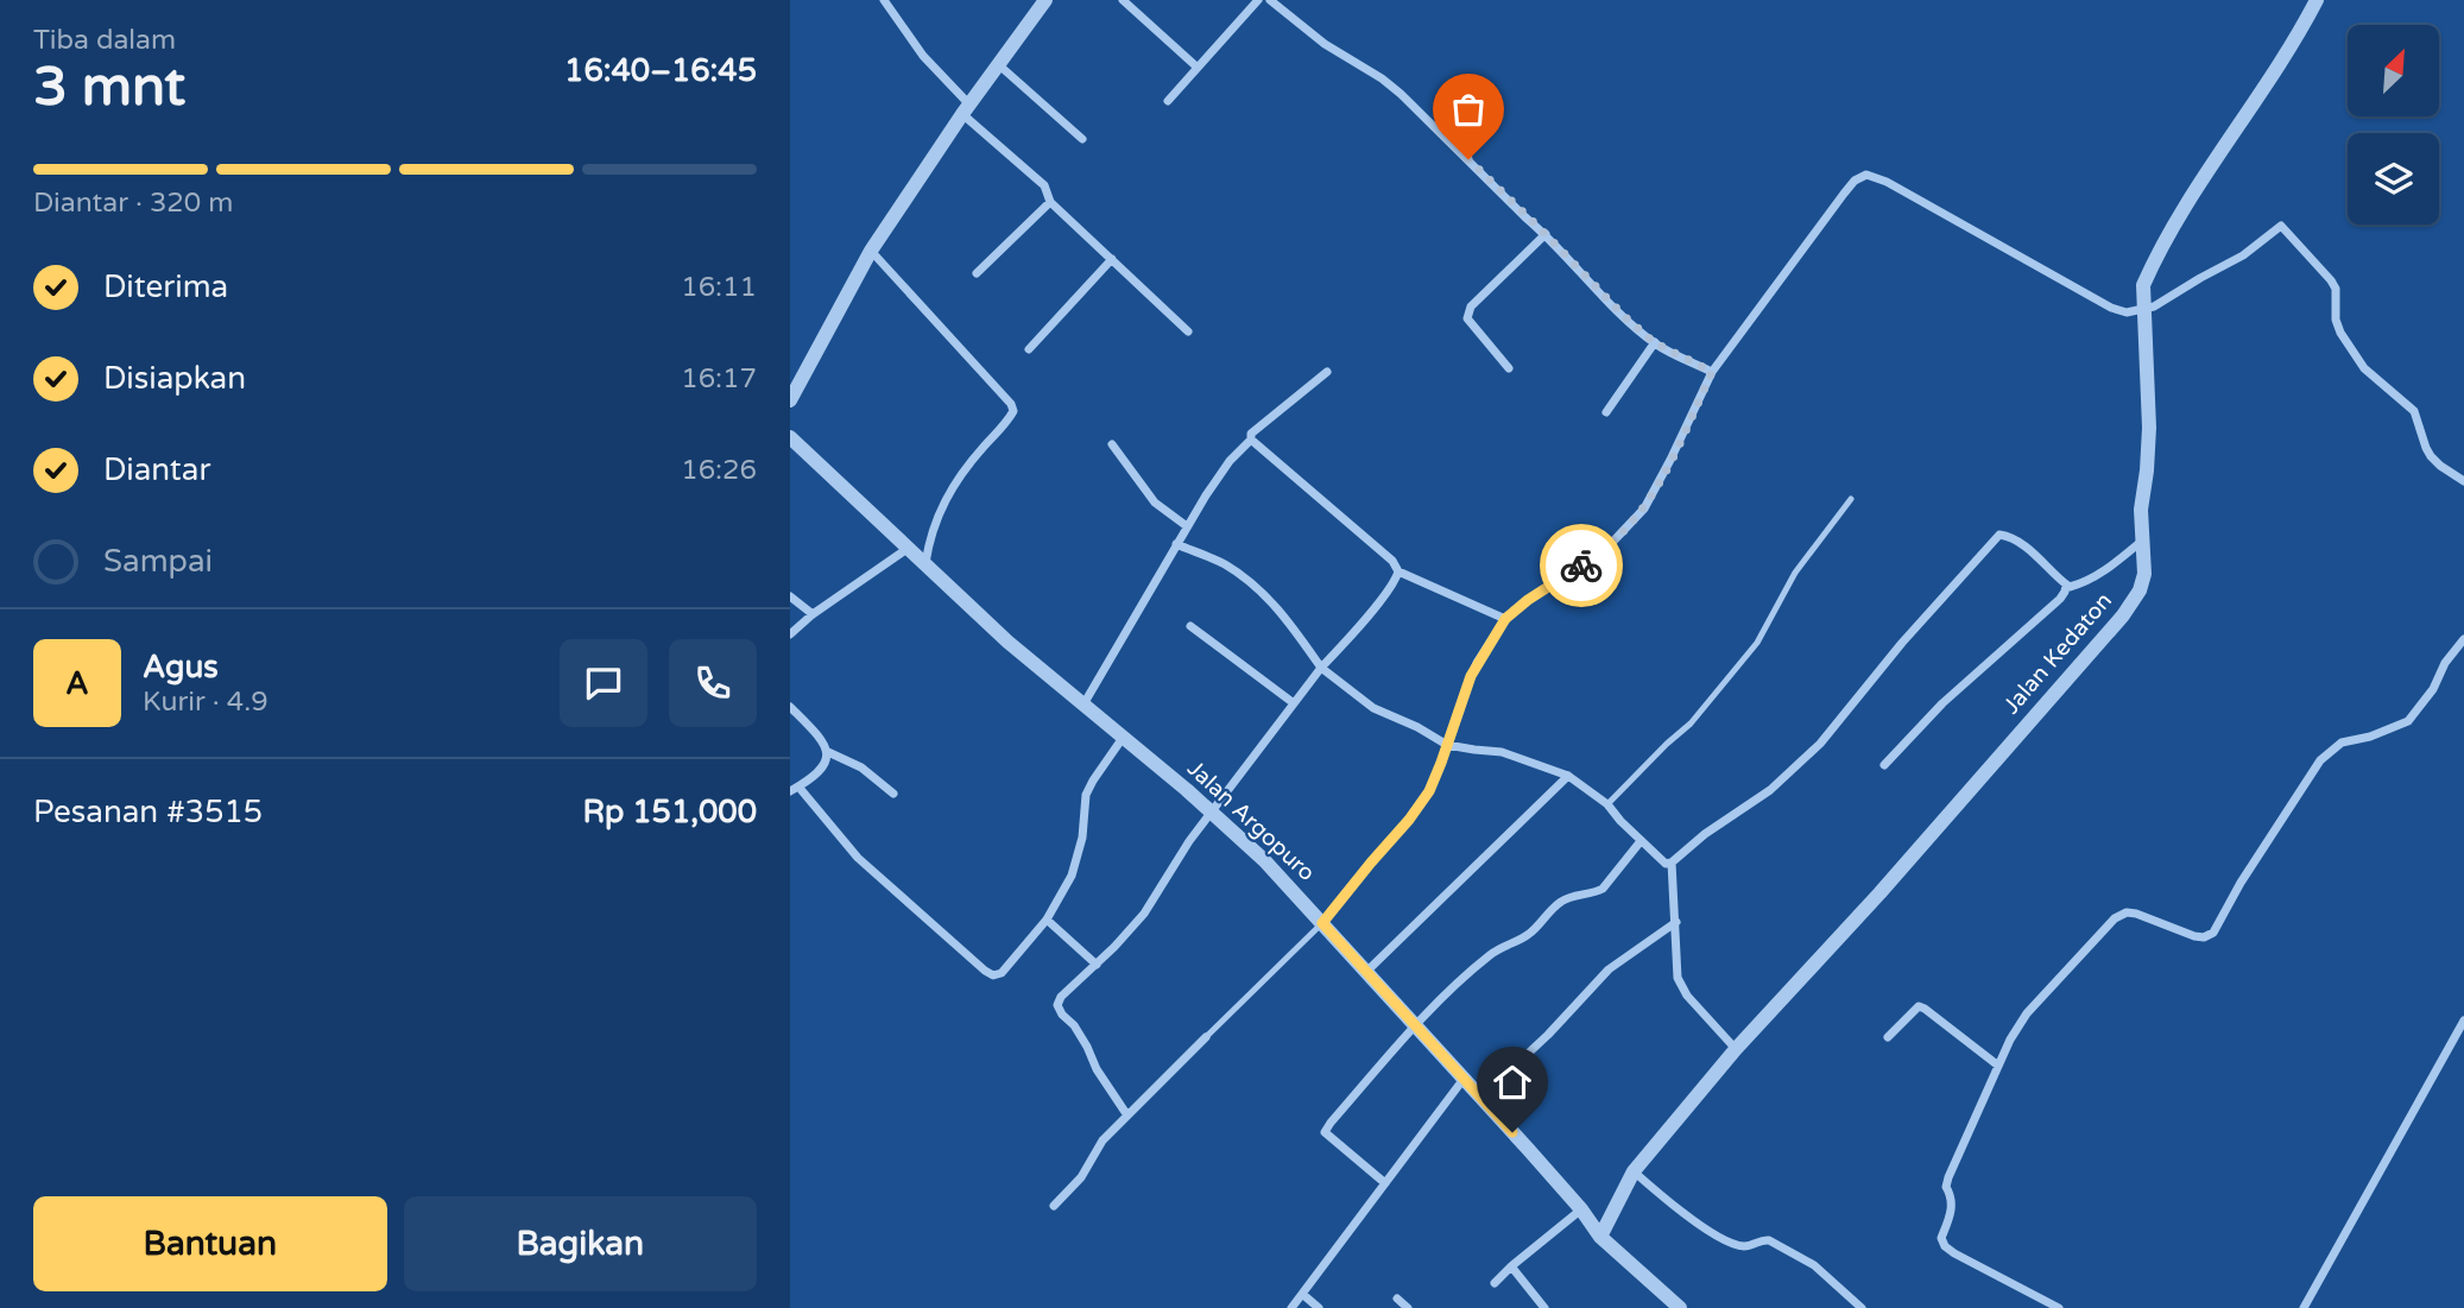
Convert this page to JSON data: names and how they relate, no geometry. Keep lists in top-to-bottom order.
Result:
{
  "streets": {
    "street": ["Jalan Kedaton", "Jalan Argopuro"]
  },
  "crossings": [
    ["Jalan Kedaton", "Jalan Argopuro"]
  ],
  "north": "top right",
  "page": {
    "heading": ["3 mnt", "Tiba dalam", "16:40–16:45"],
    "panel": [
      "Agus",
      "Kurir · 4.9",
      "Pesanan #3515",
      "Rp 151,000"
    ],
    "bar": "Diantar · 320 m",
    "list": [
      ["Diterima", "16:11"],
      ["Disiapkan", "16:17"],
      ["Diantar", "16:26"],
      "Sampai"
    ],
    "round": "A",
    "buttons": ["Bantuan", "Bagikan"]
  }
}
